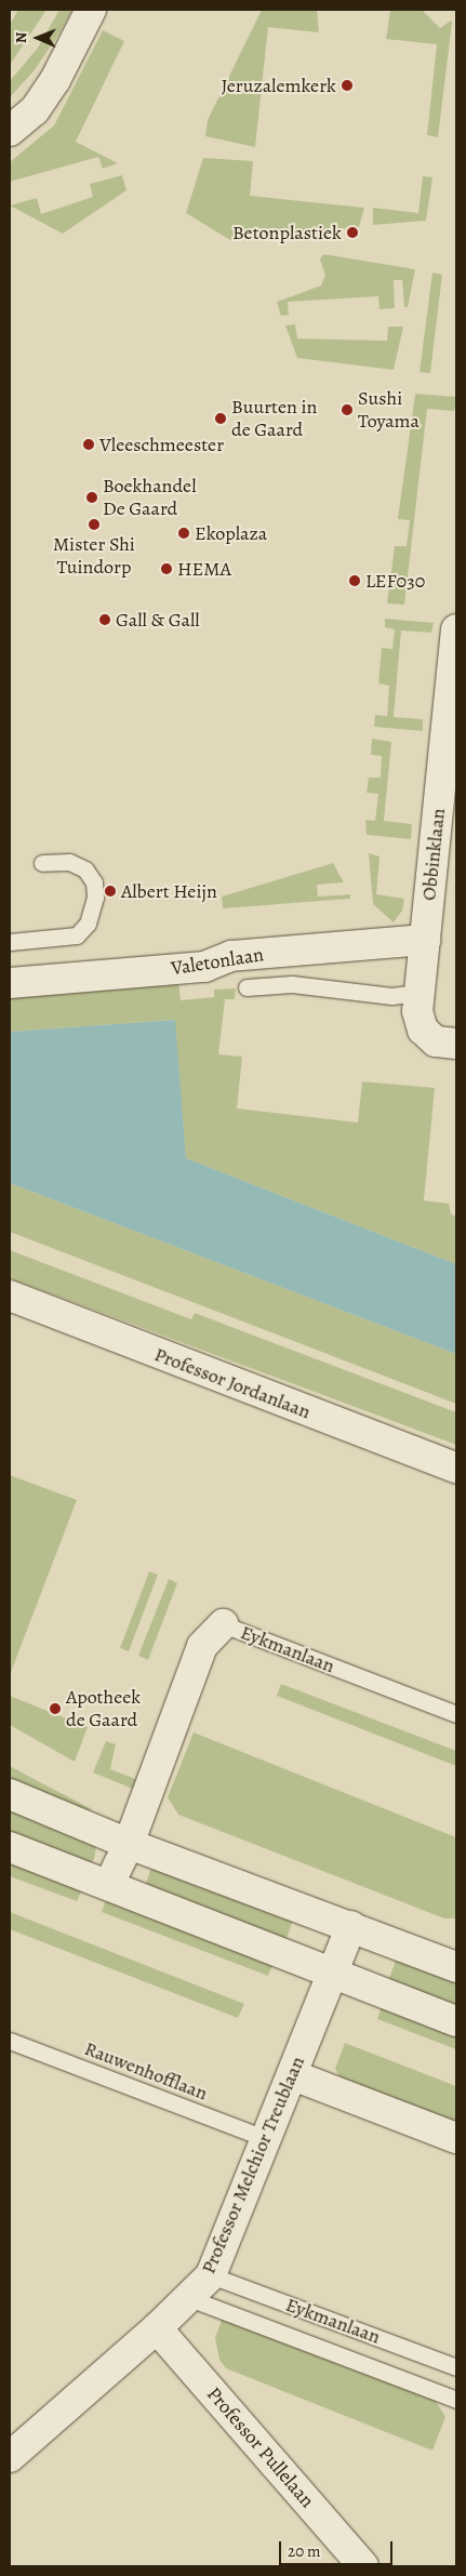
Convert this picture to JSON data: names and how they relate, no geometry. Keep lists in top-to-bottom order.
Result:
{
  "streets": {
    "street": [
      "Obbinklaan",
      "Valetonlaan",
      "Professor Jordanlaan",
      "Eykmanlaan",
      "Professor Melchior Treublaan",
      "Professor Pullelaan"
    ],
    "lane": ["Rauwenhofflaan"]
  },
  "crossings": [
    ["Obbinklaan", "Valetonlaan"],
    ["Eykmanlaan", "Professor Melchior Treublaan"],
    ["Rauwenhofflaan", "Professor Melchior Treublaan"],
    ["Professor Melchior Treublaan", "Professor Pullelaan"]
  ],
  "places": [
    "Jeruzalemkerk",
    "Betonplastiek",
    "Sushi Toyama",
    "Buurten in de Gaard",
    "Vleeschmeester",
    "Boekhandel De Gaard",
    "Mister Shi Tuindorp",
    "Ekoplaza",
    "HEMA",
    "LEF030",
    "Gall & Gall",
    "Albert Heijn",
    "Apotheek de Gaard"
  ],
  "scale_bar": "20 m",
  "north": "left"
}
